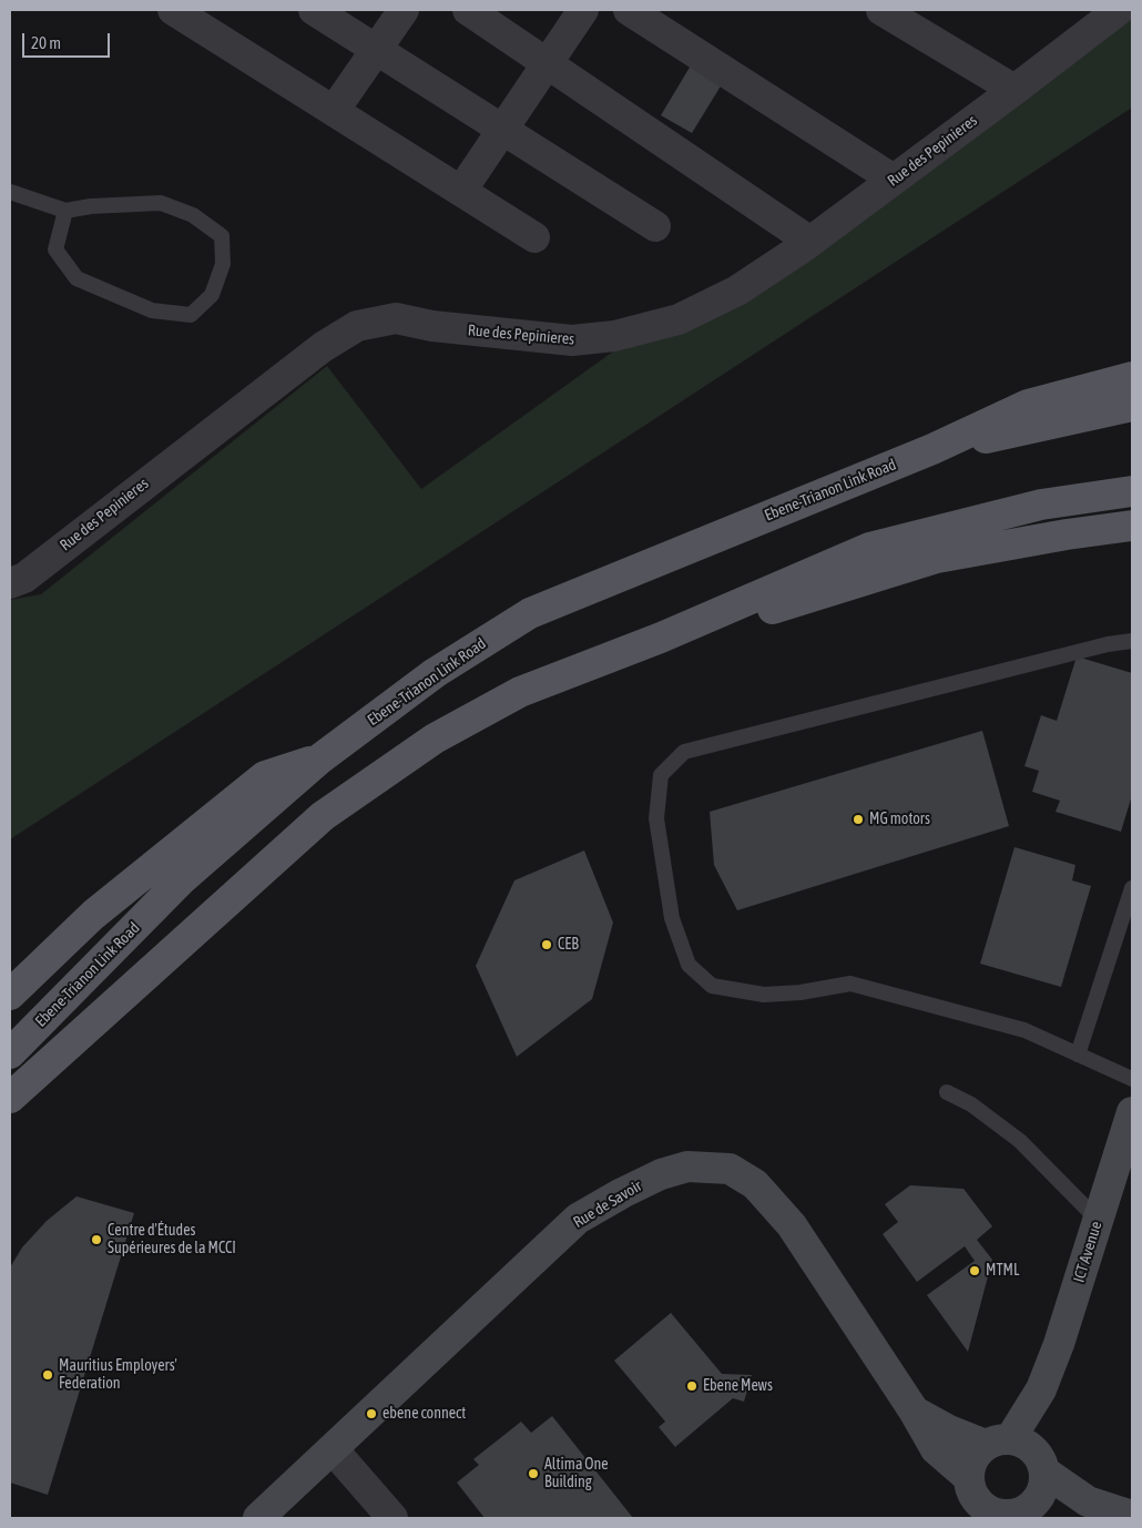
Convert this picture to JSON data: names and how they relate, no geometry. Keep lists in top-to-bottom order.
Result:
{
  "streets": {
    "main road": ["Ebene-Trianon Link Road"],
    "street": ["Rue des Pepinieres", "Rue de Savoir", "ICT Avenue"]
  },
  "crossings": [
    ["Rue de Savoir", "ICT Avenue"]
  ],
  "places": [
    "MG motors",
    "CEB",
    "Centre d'Études Supérieures de la MCCI",
    "MTML",
    "Mauritius Employers' Federation",
    "Ebene Mews",
    "ebene connect",
    "Altima One Building"
  ],
  "scale_bar": "20 m"
}
